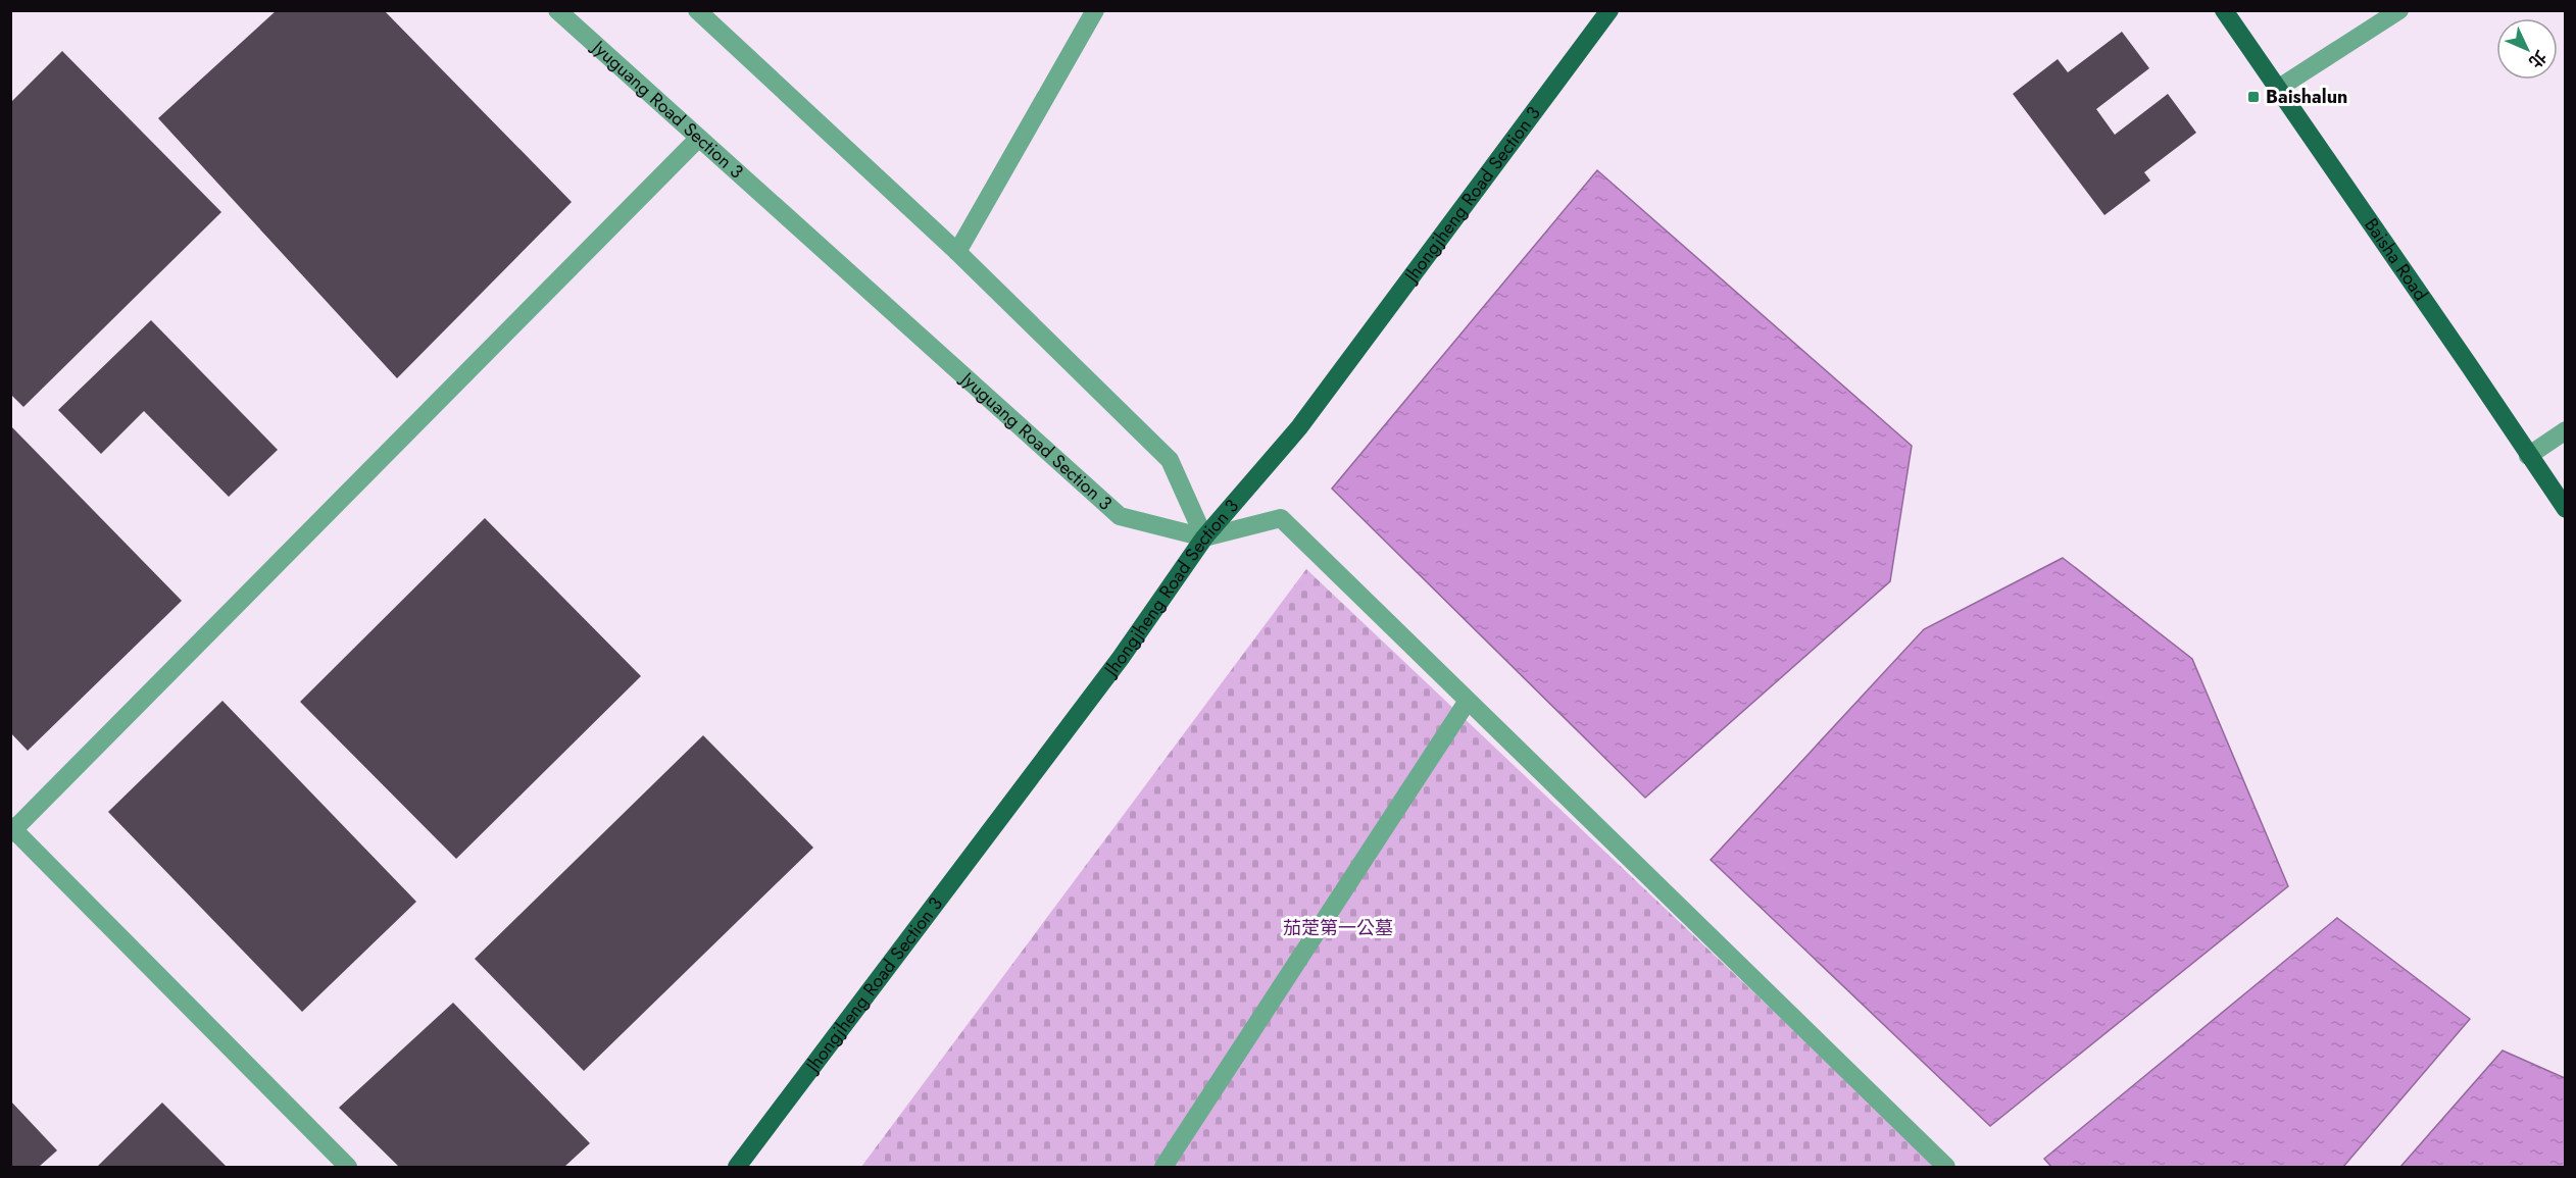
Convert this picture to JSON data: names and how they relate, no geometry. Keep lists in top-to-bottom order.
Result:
{
  "streets": {
    "main road": ["Jhongjheng Road Section 3", "Baisha Road"],
    "street": ["Jyuguang Road Section 3"]
  },
  "crossings": [
    ["Jyuguang Road Section 3", "Jhongjheng Road Section 3"]
  ],
  "parks": ["茄萣第一公墓"],
  "places": {
    "transit": ["Baishalun"]
  },
  "north": "bottom right"
}
